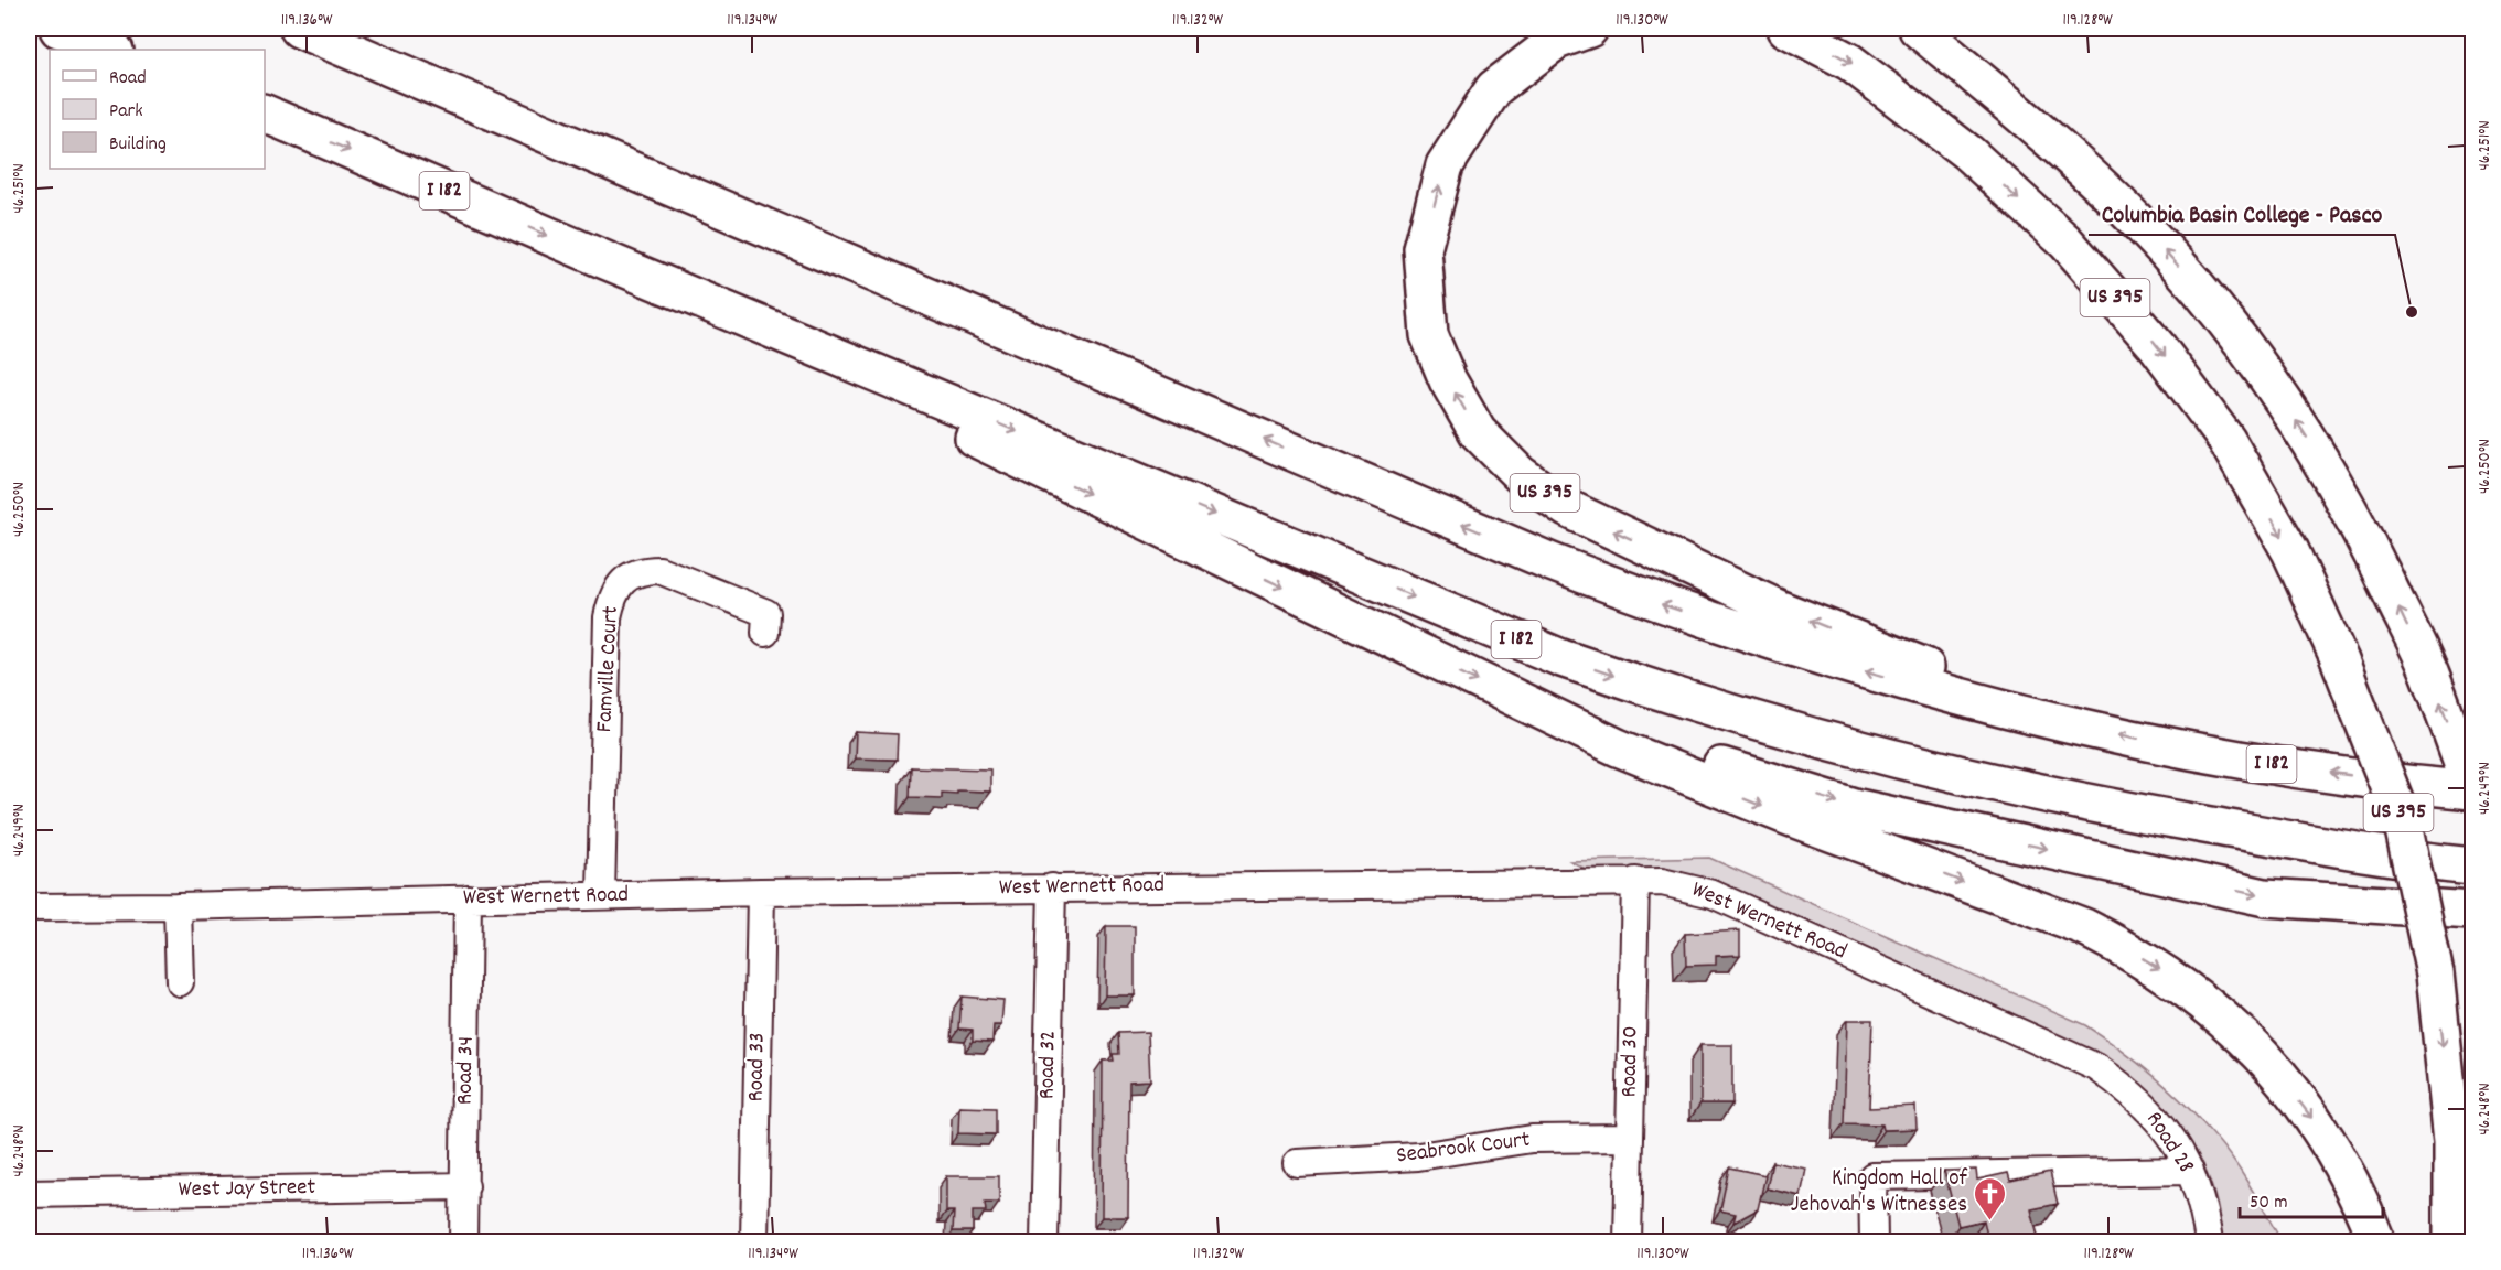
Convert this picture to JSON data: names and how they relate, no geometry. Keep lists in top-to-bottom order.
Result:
{
  "streets": {
    "highway": ["I 182", "US 395"],
    "street": [
      "Famville Court",
      "West Wernett Road",
      "Road 30",
      "Road 32",
      "Road 33",
      "Road 34",
      "Road 28",
      "Seabrook Court",
      "West Jay Street"
    ]
  },
  "crossings": [
    ["I 182", "US 395"],
    ["Famville Court", "West Wernett Road"],
    ["West Wernett Road", "Road 30"],
    ["West Wernett Road", "Road 32"],
    ["West Wernett Road", "Road 33"],
    ["West Wernett Road", "Road 34"],
    ["West Wernett Road", "Road 28"],
    ["Road 30", "Seabrook Court"],
    ["Road 34", "West Jay Street"]
  ],
  "places": {
    "other": ["Columbia Basin College - Pasco"],
    "church": ["Kingdom Hall of Jehovah's Witnesses"]
  },
  "legend": ["Road", "Park", "Building"],
  "scale_bar": "50 m",
  "coordinates": [
    "119.136°W",
    "119.134°W",
    "119.132°W",
    "119.130°W",
    "119.128°W",
    "46.251°N",
    "46.250°N",
    "46.249°N",
    "46.248°N"
  ]
}
